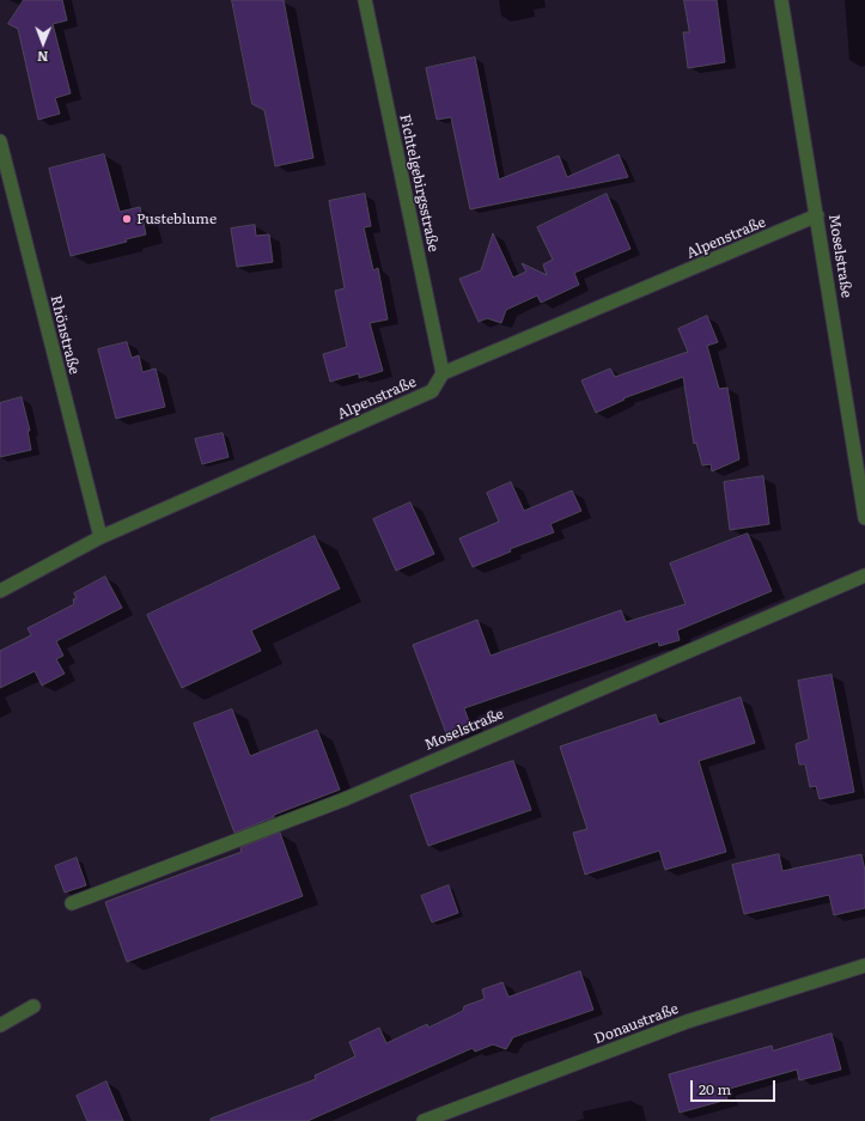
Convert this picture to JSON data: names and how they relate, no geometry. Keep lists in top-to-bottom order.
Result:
{
  "streets": {
    "street": [
      "Fichtelgebirgsstraße",
      "Alpenstraße",
      "Moselstraße",
      "Rhönstraße",
      "Donaustraße"
    ]
  },
  "crossings": [
    ["Fichtelgebirgsstraße", "Alpenstraße"],
    ["Alpenstraße", "Moselstraße"],
    ["Alpenstraße", "Rhönstraße"]
  ],
  "places": ["Pusteblume"],
  "scale_bar": "20 m",
  "north": "bottom"
}
